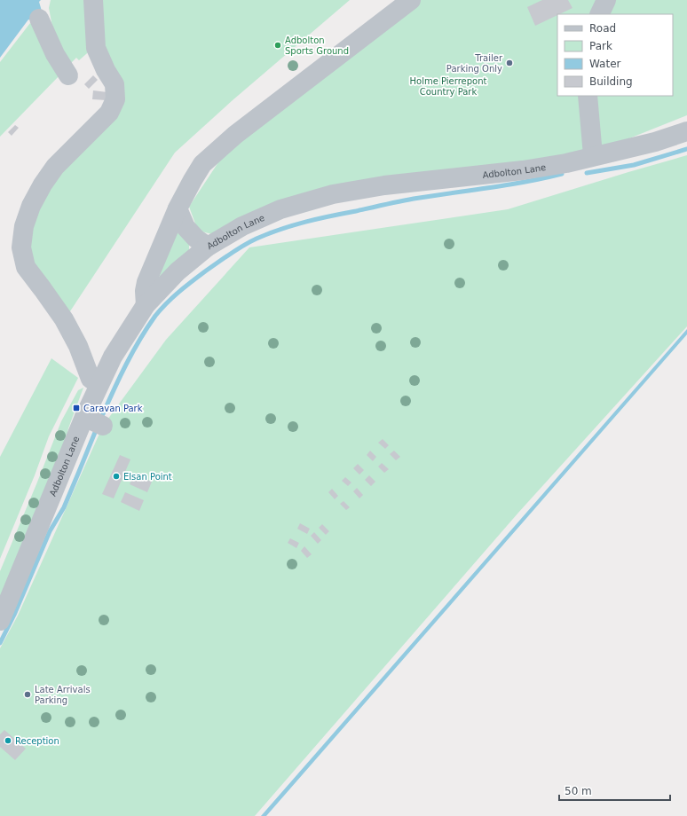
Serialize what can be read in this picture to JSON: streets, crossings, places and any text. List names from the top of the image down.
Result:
{
  "streets": {
    "street": ["Adbolton Lane"]
  },
  "parks": ["Holme Pierrepont Country Park"],
  "places": {
    "other": [
      "Adbolton Sports Ground",
      "Trailer Parking Only",
      "Elsan Point",
      "Late Arrivals Parking",
      "Reception"
    ],
    "transit": ["Caravan Park"]
  },
  "legend": [
    "Road",
    "Park",
    "Water",
    "Building"
  ],
  "scale_bar": "50 m"
}
